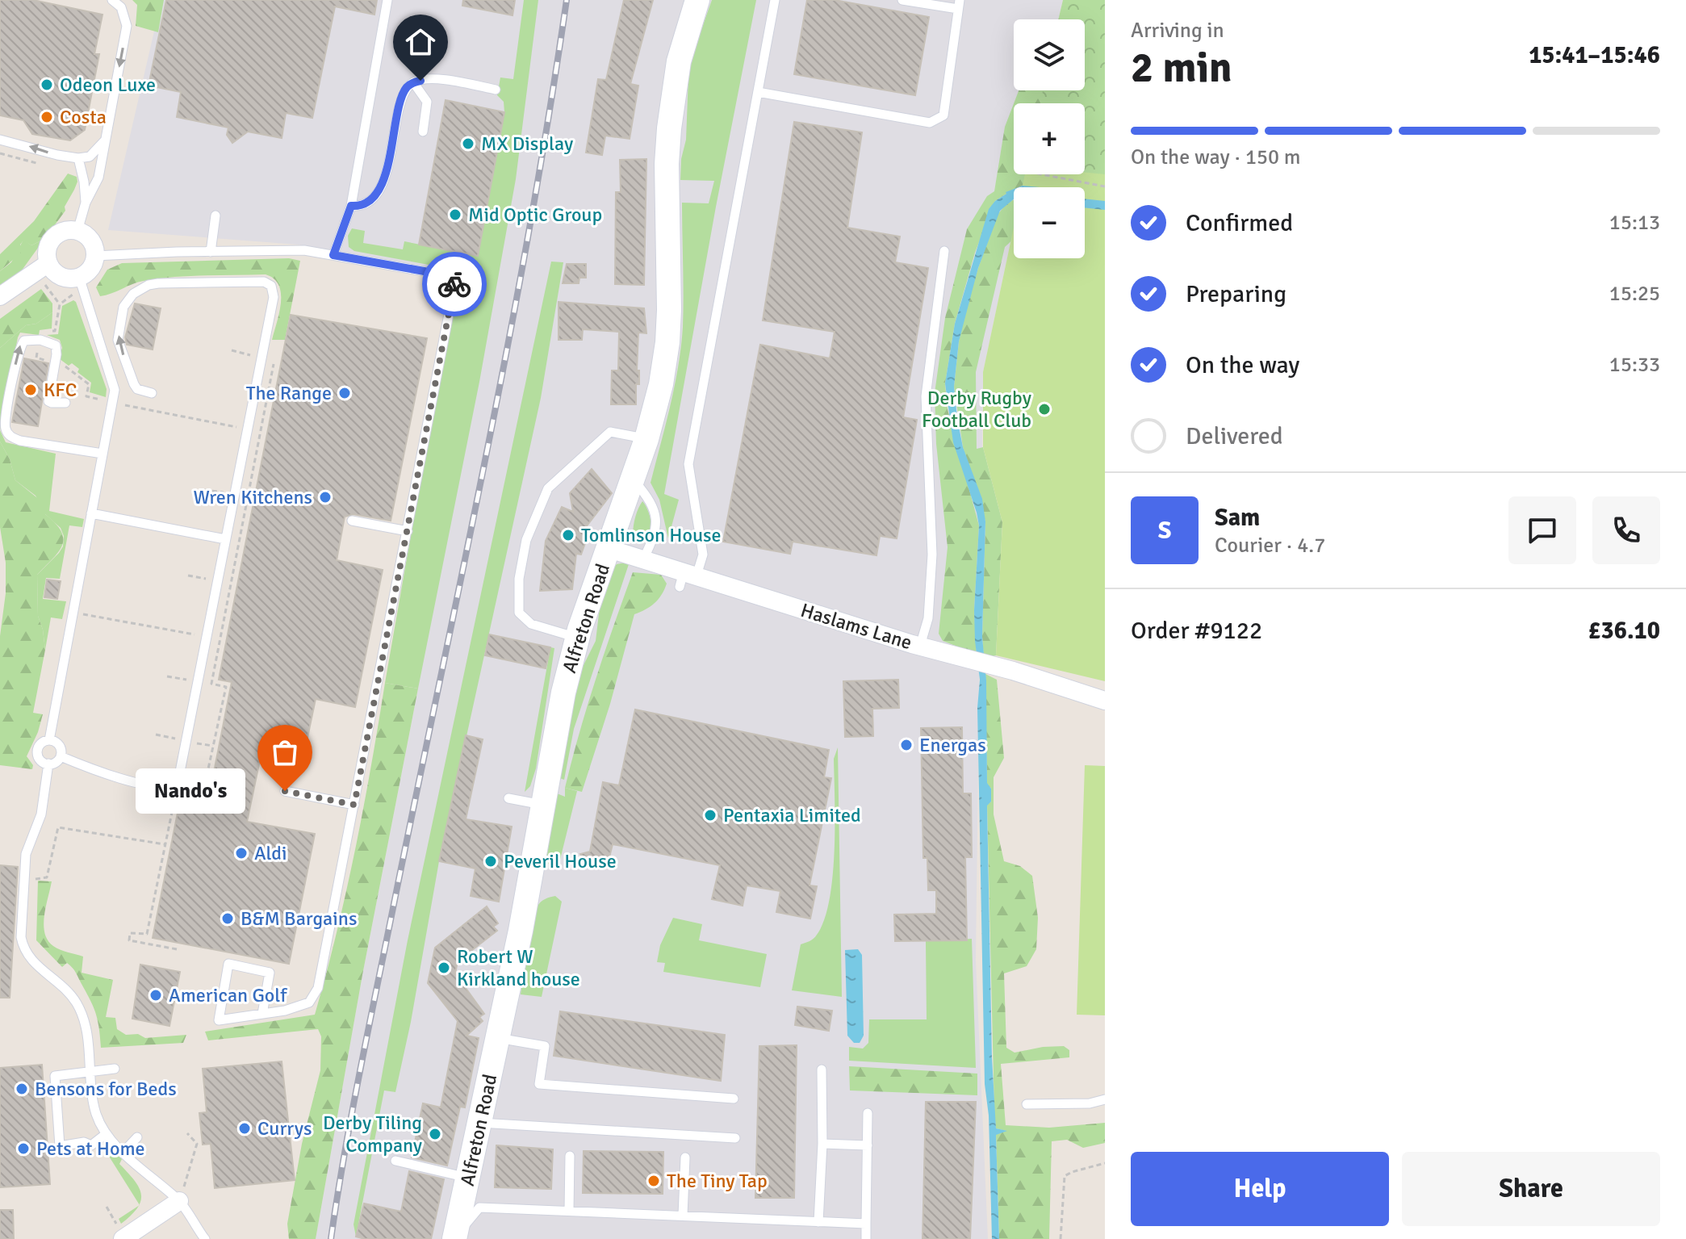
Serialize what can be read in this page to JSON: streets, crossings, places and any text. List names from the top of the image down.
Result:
{
  "streets": {
    "street": ["Alfreton Road", "Haslams Lane"]
  },
  "crossings": [
    ["Alfreton Road", "Haslams Lane"]
  ],
  "places": [
    "Odeon Luxe",
    "Costa",
    "MX Display",
    "Mid Optic Group",
    "KFC",
    "The Range",
    "Derby Rugby Football Club",
    "Wren Kitchens",
    "Tomlinson House",
    "Energas",
    "Nando's",
    "Pentaxia Limited",
    "Aldi",
    "Peveril House",
    "B&M Bargains",
    "Robert W Kirkland house",
    "American Golf",
    "Bensons for Beds",
    "Currys",
    "Derby Tiling Company",
    "Pets at Home",
    "The Tiny Tap"
  ],
  "page": {
    "heading": ["2 min", "Arriving in", "15:41–15:46"],
    "panel": [
      "Sam",
      "Courier · 4.7",
      "Order #9122",
      "£36.10"
    ],
    "map_buttons": ["+", "−"],
    "bar": "On the way · 150 m",
    "list": [
      ["Confirmed", "15:13"],
      ["Preparing", "15:25"],
      ["On the way", "15:33"],
      "Delivered"
    ],
    "round": "S",
    "bubble": "Nando's",
    "buttons": ["Help", "Share"]
  }
}
